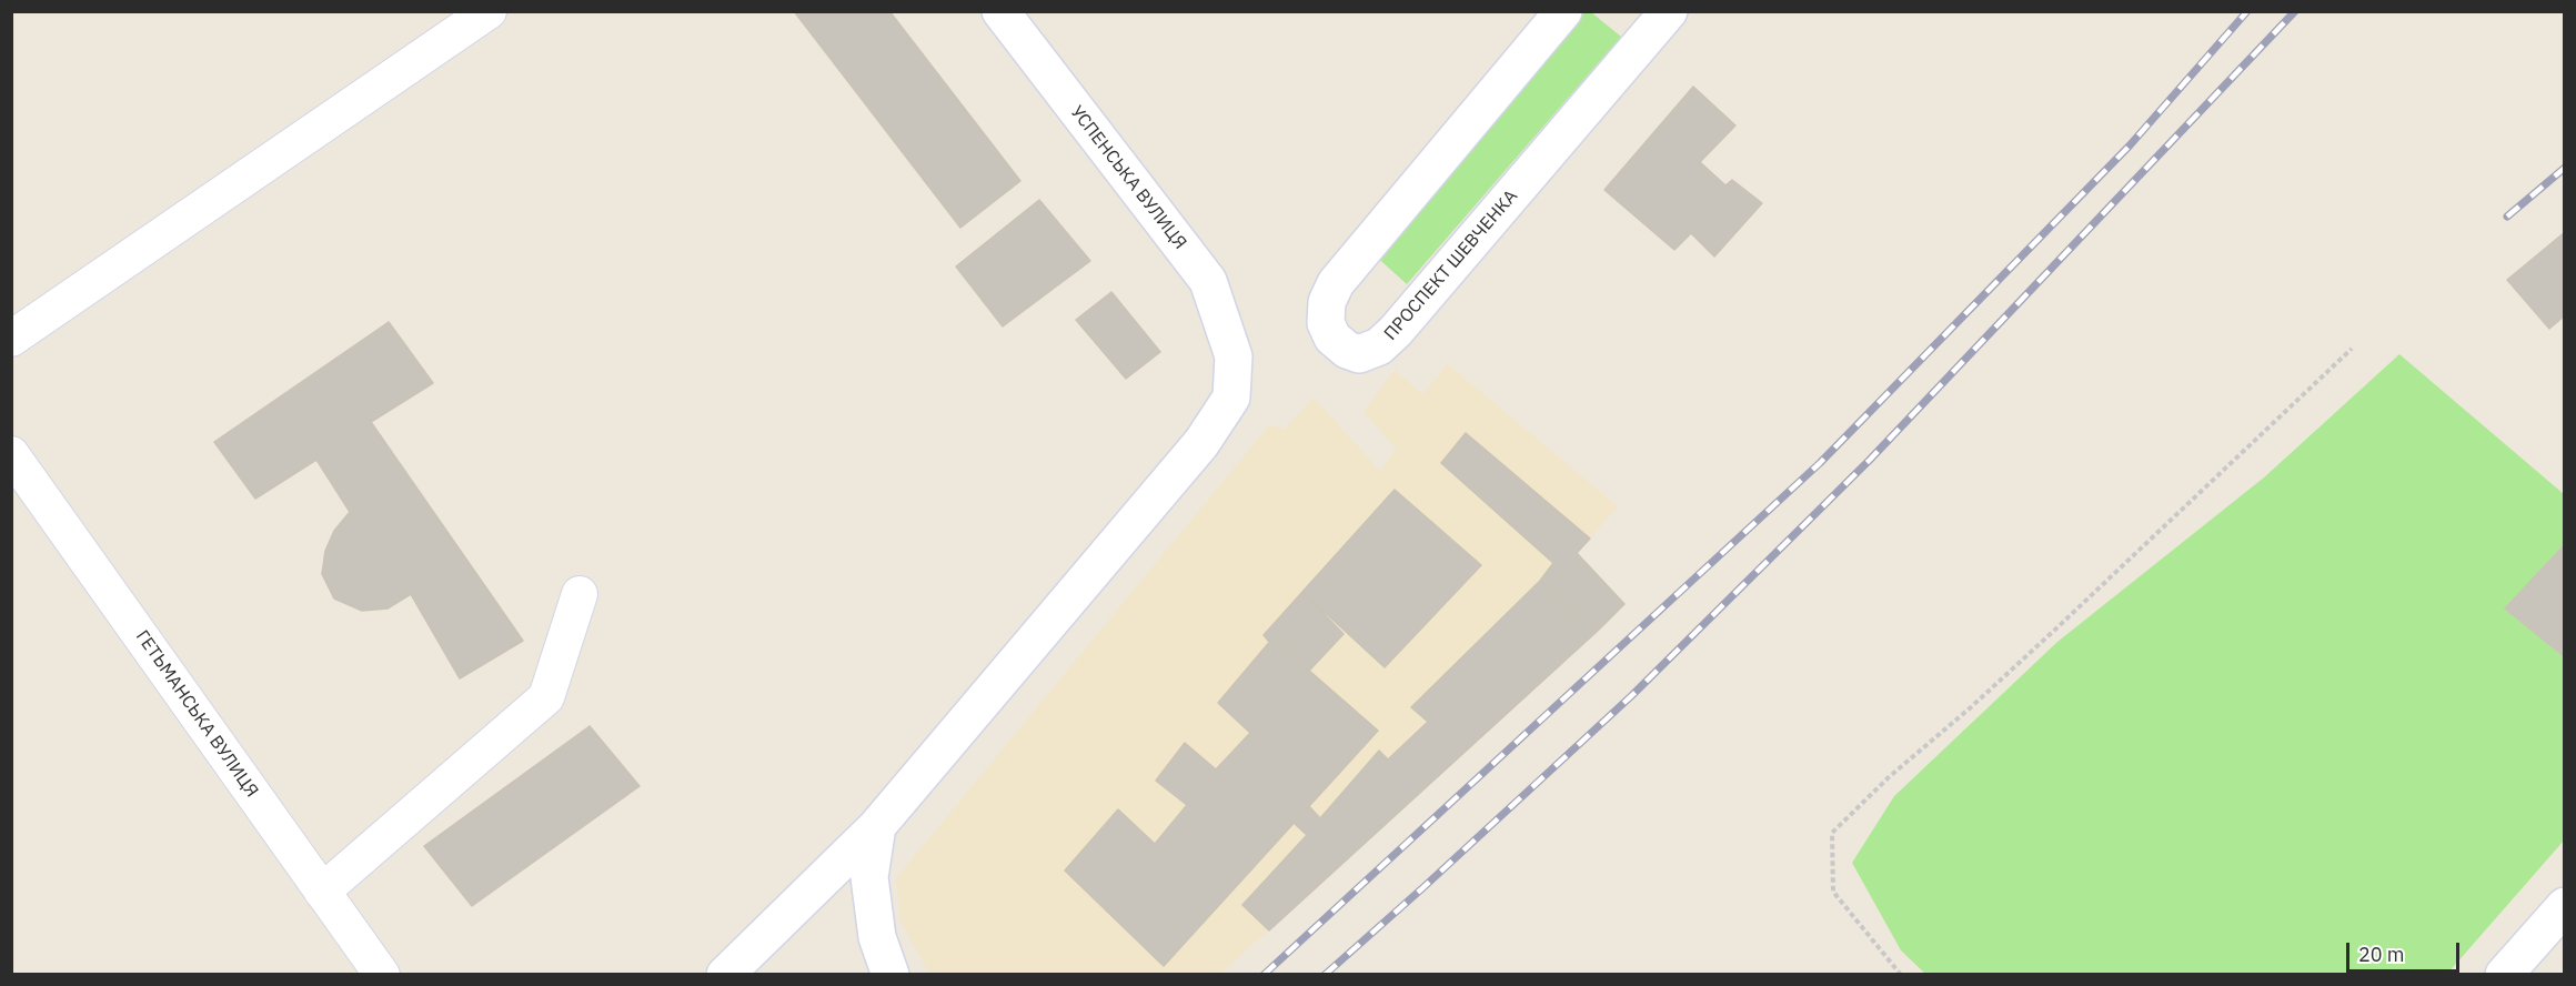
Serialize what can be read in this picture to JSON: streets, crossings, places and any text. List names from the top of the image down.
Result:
{
  "streets": {
    "main road": ["УСПЕНСЬКА ВУЛИЦЯ", "ПРОСПЕКТ ШЕВЧЕНКА"],
    "street": ["ГЕТЬМАНСЬКА ВУЛИЦЯ"]
  },
  "scale_bar": "20 m"
}
